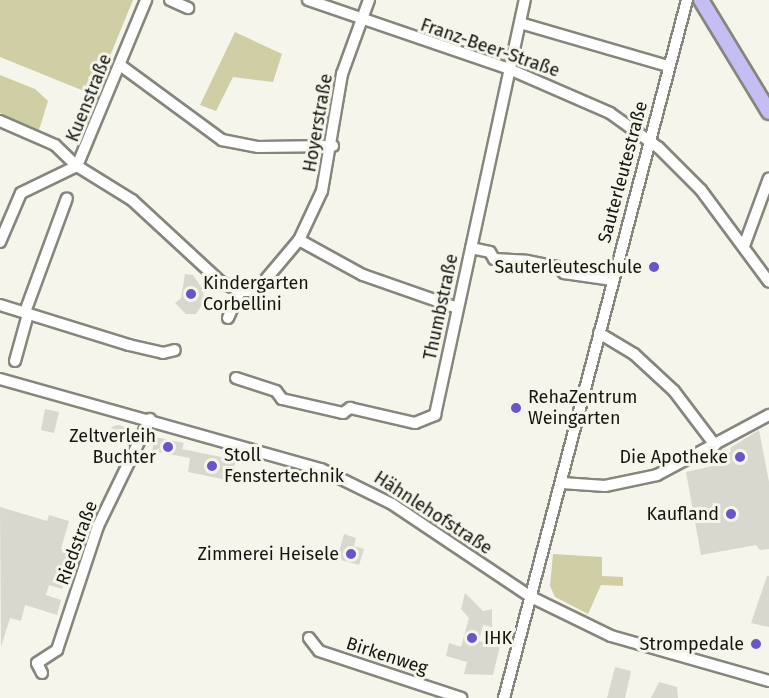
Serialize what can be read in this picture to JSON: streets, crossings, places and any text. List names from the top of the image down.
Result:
{
  "streets": {
    "street": [
      "Franz-Beer-Straße",
      "Kuenstraße",
      "Hoyerstraße",
      "Sauterleutestraße",
      "Thumbstraße",
      "Hähnlehofstraße",
      "Riedstraße",
      "Birkenweg"
    ]
  },
  "crossings": [
    ["Franz-Beer-Straße", "Hoyerstraße"],
    ["Franz-Beer-Straße", "Sauterleutestraße"],
    ["Franz-Beer-Straße", "Thumbstraße"],
    ["Sauterleutestraße", "Hähnlehofstraße"],
    ["Hähnlehofstraße", "Riedstraße"]
  ],
  "places": [
    "Sauterleuteschule",
    "Kindergarten Corbellini",
    "RehaZentrum Weingarten",
    "Zeltverleih Buchter",
    "Die Apotheke",
    "Stoll Fenstertechnik",
    "Kaufland",
    "Zimmerei Heisele",
    "IHK",
    "Strompedale"
  ]
}
